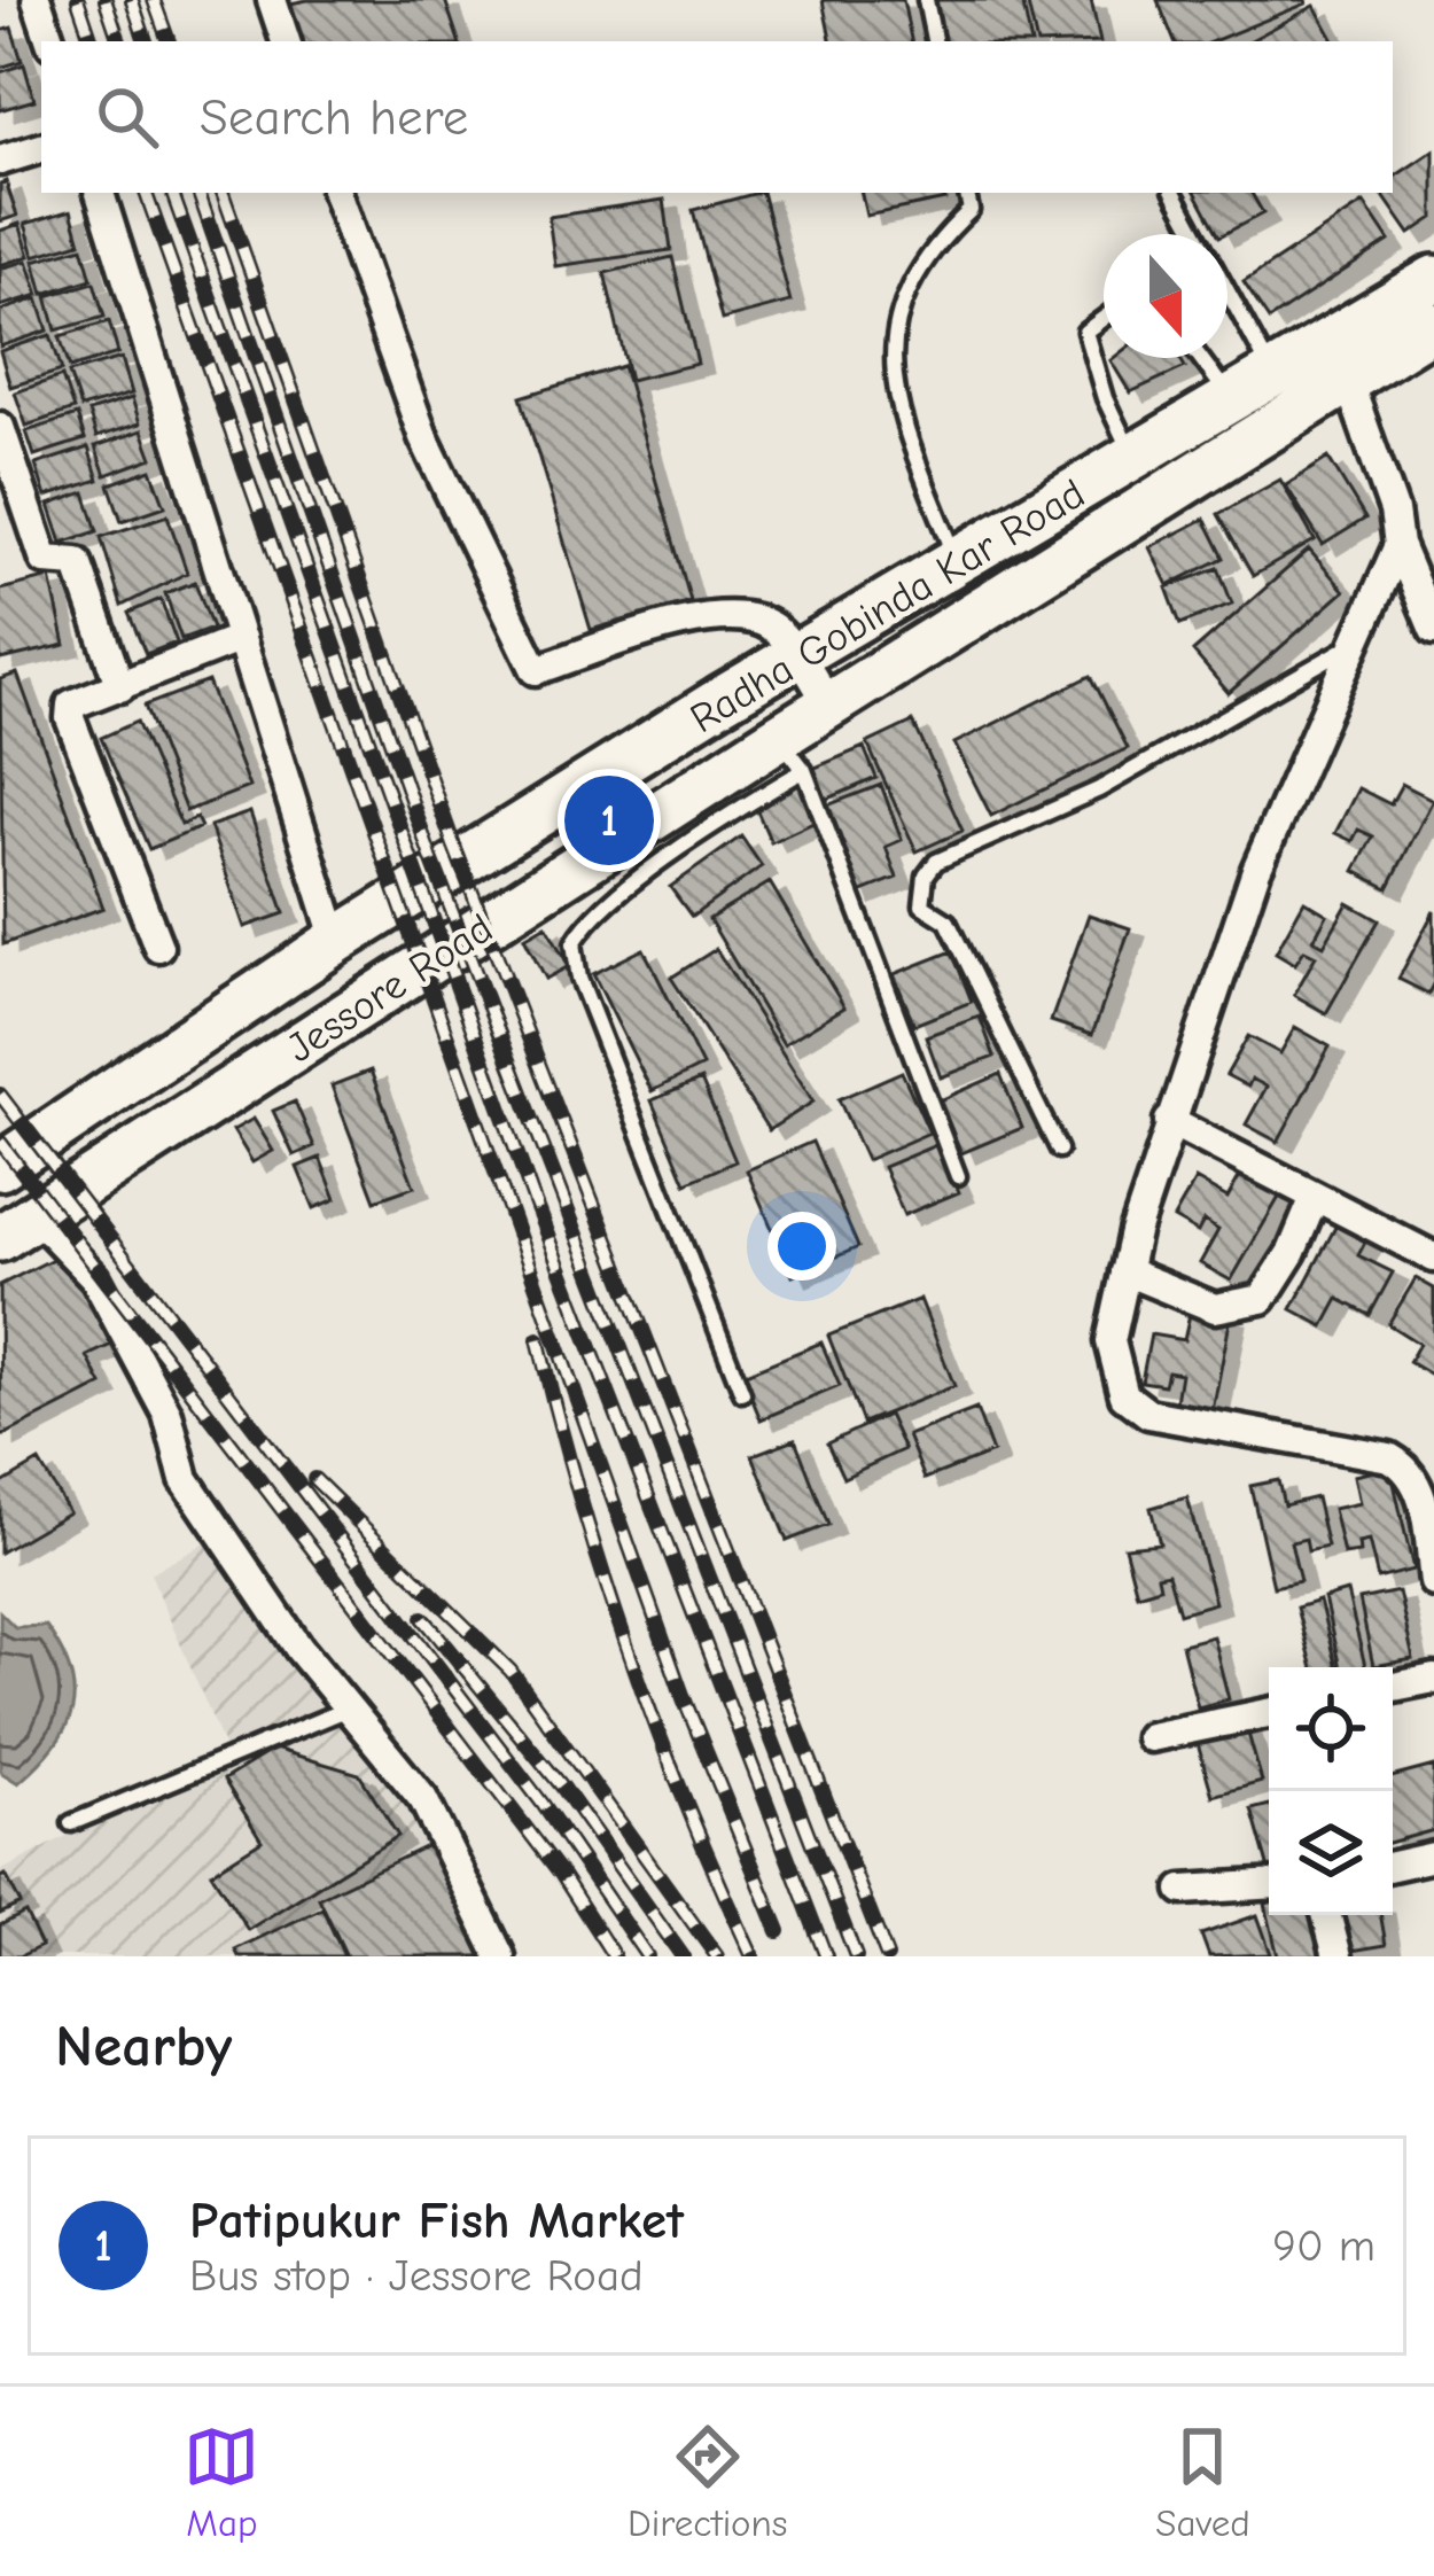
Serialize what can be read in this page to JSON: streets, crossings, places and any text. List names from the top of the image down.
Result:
{
  "streets": {
    "main road": ["Radha Gobinda Kar Road", "Jessore Road"]
  },
  "north": "bottom",
  "page": {
    "search": "Search here",
    "pins": "1",
    "heading": "Nearby",
    "list": [
      {
        "mark": "1",
        "name": "Patipukur Fish Market",
        "note": "Bus stop · Jessore Road",
        "value": "90 m"
      }
    ],
    "nav": ["Map", "Directions", "Saved"]
  }
}
